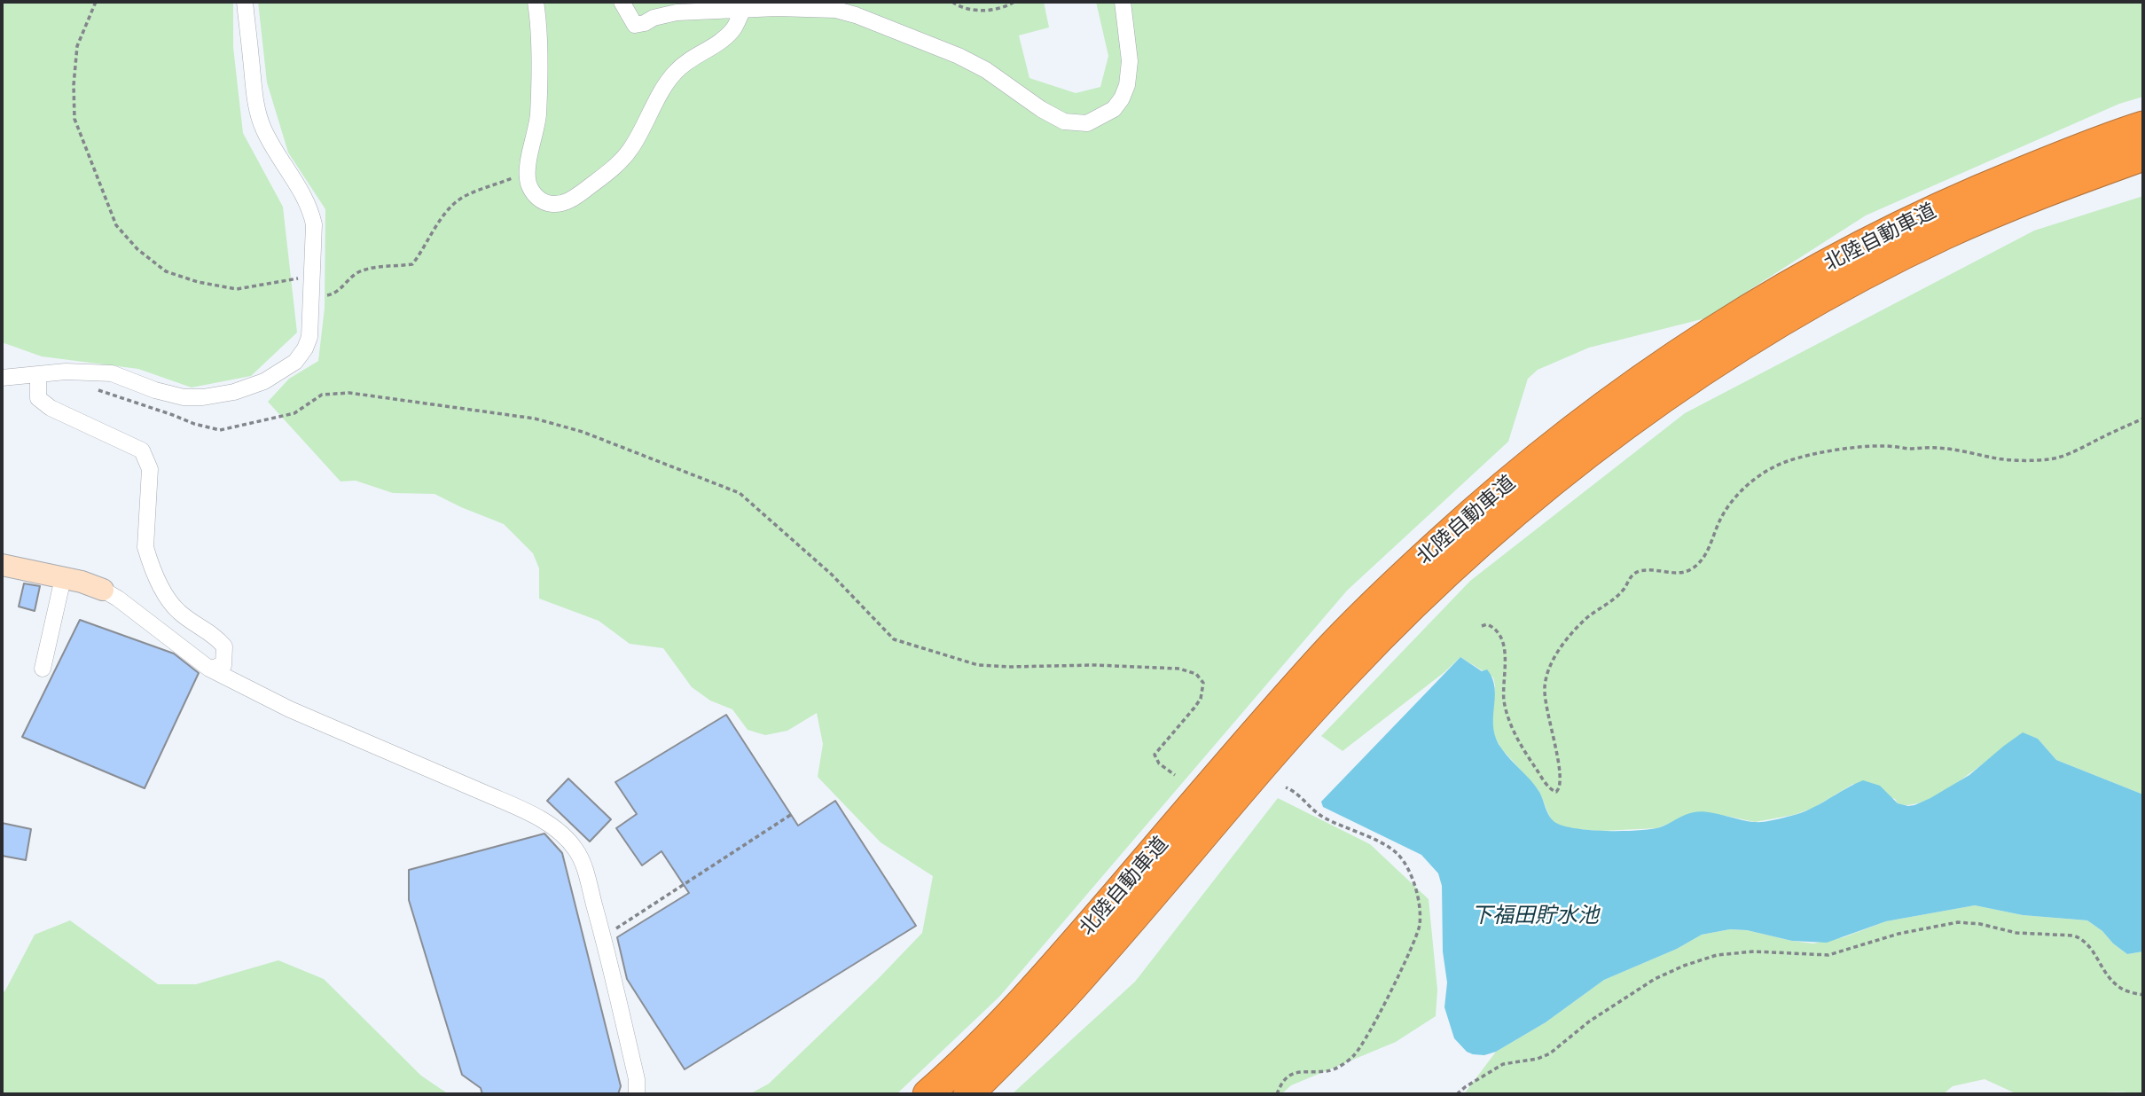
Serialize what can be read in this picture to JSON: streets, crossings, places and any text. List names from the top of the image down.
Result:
{
  "streets": {
    "highway": ["北陸自動車道"]
  },
  "water": ["下福田貯水池"]
}
